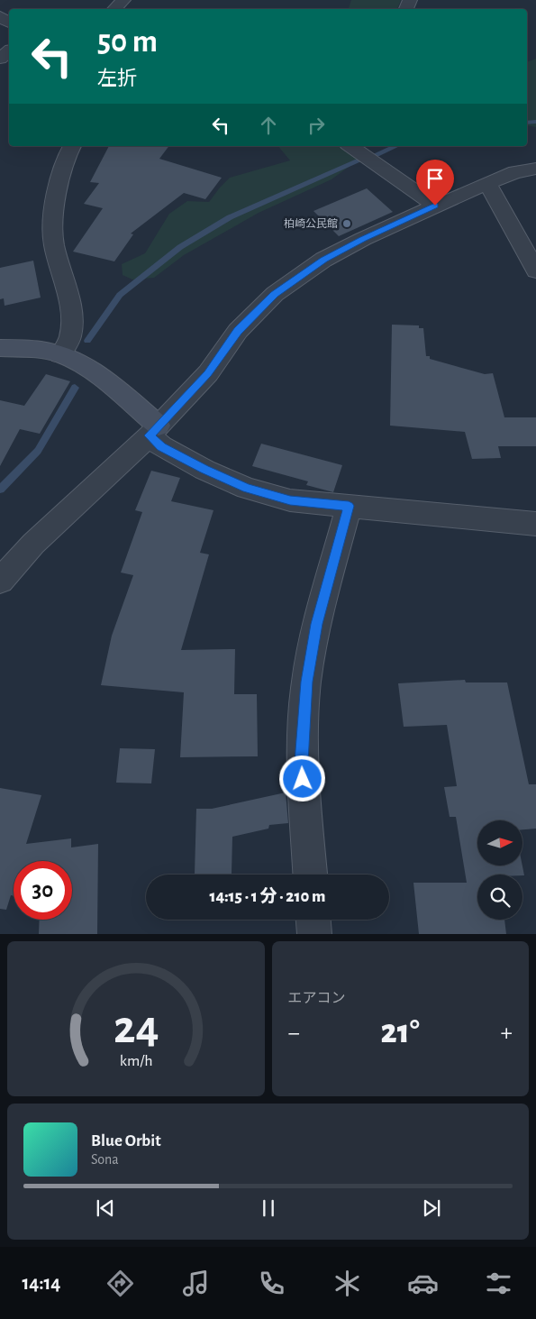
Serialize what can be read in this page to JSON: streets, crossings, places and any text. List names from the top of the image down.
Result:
{
  "places": ["柏崎公民館"],
  "north": "right",
  "page": {
    "turn": ["50 m", "左折"],
    "limit": "30",
    "trip": "14:15 · 1 分 · 210 m",
    "tile": "エアコン",
    "heat": ["−", "21°", "+"],
    "song": ["Blue Orbit", "Sona"],
    "tabs": "14:14",
    "gauge": ["24", "km/h"]
  }
}
